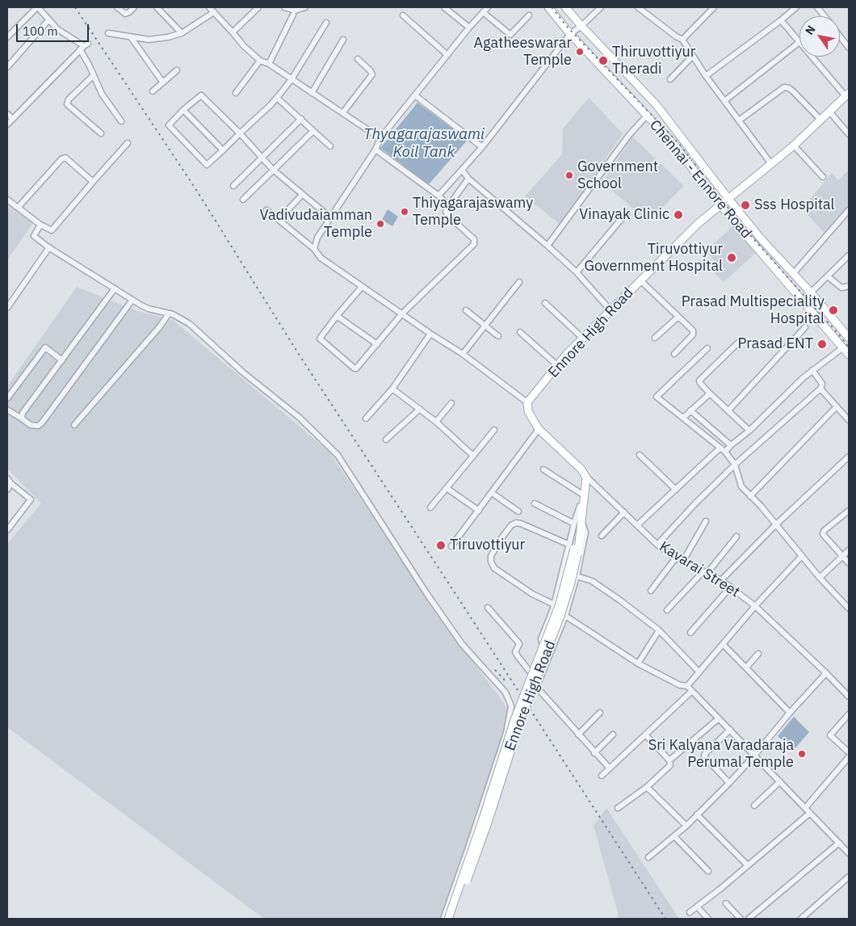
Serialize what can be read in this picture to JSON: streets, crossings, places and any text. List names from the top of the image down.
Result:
{
  "streets": {
    "main road": ["Chennai - Ennore Road", "Ennore High Road"],
    "street": ["Kavarai Street"]
  },
  "crossings": [
    ["Chennai - Ennore Road", "Ennore High Road"],
    ["Ennore High Road", "Kavarai Street"]
  ],
  "water": ["Thyagarajaswami Koil Tank"],
  "places": [
    "Agatheeswarar Temple",
    "Thiruvottiyur Theradi",
    "Government School",
    "Sss Hospital",
    "Thiyagarajaswamy Temple",
    "Vinayak Clinic",
    "Vadivudaiamman Temple",
    "Tiruvottiyur Government Hospital",
    "Prasad Multispeciality Hospital",
    "Prasad ENT",
    "Tiruvottiyur",
    "Sri Kalyana Varadaraja Perumal Temple"
  ],
  "scale_bar": "100 m",
  "north": "top left"
}
